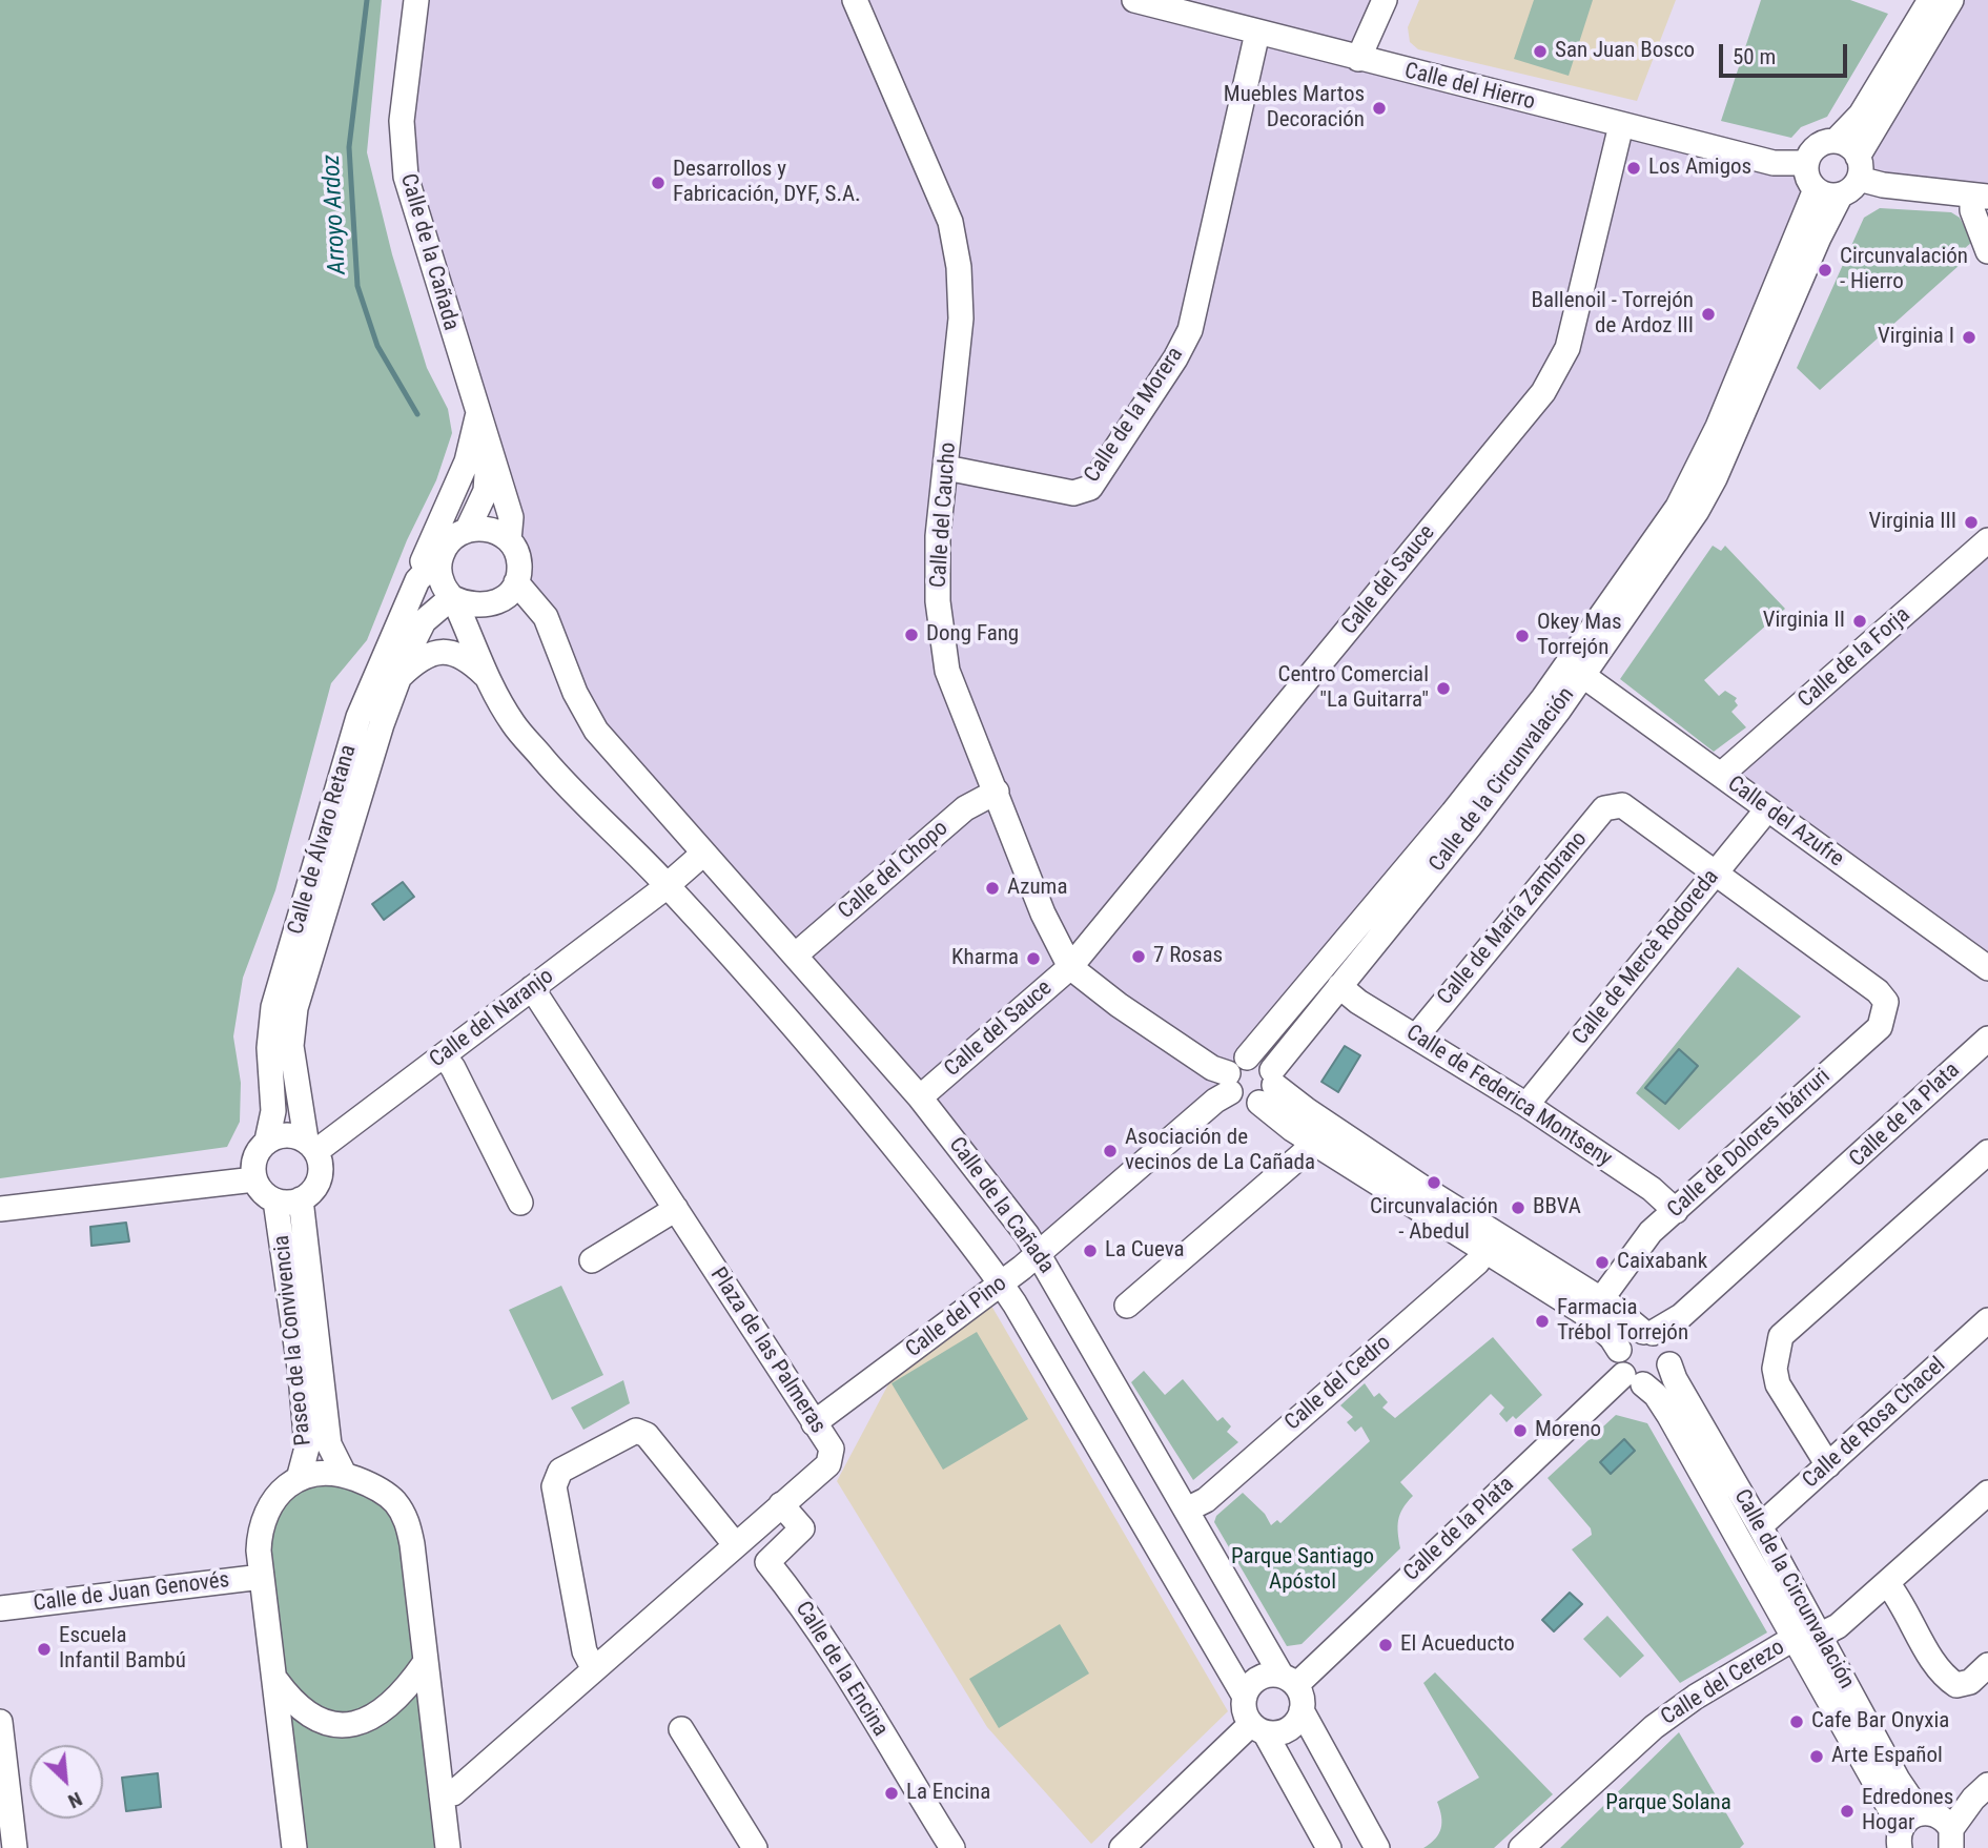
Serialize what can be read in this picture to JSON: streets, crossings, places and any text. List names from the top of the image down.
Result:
{
  "streets": {
    "street": [
      "Calle del Hierro",
      "Calle de la Cañada",
      "Calle de la Morera",
      "Calle del Caucho",
      "Calle del Sauce",
      "Calle de la Forja",
      "Calle de la Circunvalación",
      "Calle del Azufre",
      "Calle de Álvaro Retana",
      "Calle del Chopo",
      "Calle de María Zambrano",
      "Calle de Mercè Rodoreda",
      "Calle del Naranjo",
      "Calle de Federica Montseny",
      "Calle de la Plata",
      "Calle de Dolores Ibárruri",
      "Calle del Pino",
      "Paseo de la Convivencia",
      "Plaza de las Palmeras",
      "Calle del Cedro",
      "Calle de Rosa Chacel",
      "Calle de Juan Genovés",
      "Calle de la Encina",
      "Calle del Cerezo"
    ]
  },
  "crossings": [
    ["Calle del Hierro", "Calle de la Morera"],
    ["Calle del Hierro", "Calle del Sauce"],
    ["Calle del Hierro", "Calle de la Circunvalación"],
    ["Calle de la Cañada", "Calle del Sauce"],
    ["Calle de la Cañada", "Calle de Álvaro Retana"],
    ["Calle de la Cañada", "Calle del Chopo"],
    ["Calle de la Cañada", "Calle del Naranjo"],
    ["Calle de la Cañada", "Calle de la Plata"],
    ["Calle de la Cañada", "Calle del Pino"],
    ["Calle de la Cañada", "Calle del Cedro"],
    ["Calle de la Morera", "Calle del Caucho"],
    ["Calle del Caucho", "Calle del Sauce"],
    ["Calle del Caucho", "Calle de la Circunvalación"],
    ["Calle del Caucho", "Calle del Chopo"],
    ["Calle del Caucho", "Calle del Pino"],
    ["Calle de la Forja", "Calle del Azufre"],
    ["Calle de la Circunvalación", "Calle del Azufre"],
    ["Calle de la Circunvalación", "Calle de Federica Montseny"],
    ["Calle de la Circunvalación", "Calle de la Plata"],
    ["Calle de la Circunvalación", "Calle del Pino"],
    ["Calle de la Circunvalación", "Calle de Rosa Chacel"],
    ["Calle de la Circunvalación", "Calle del Cerezo"],
    ["Calle del Azufre", "Calle de Mercè Rodoreda"],
    ["Calle de Álvaro Retana", "Calle del Naranjo"],
    ["Calle de Álvaro Retana", "Paseo de la Convivencia"],
    ["Calle de María Zambrano", "Calle de Mercè Rodoreda"],
    ["Calle de María Zambrano", "Calle de Federica Montseny"],
    ["Calle de María Zambrano", "Calle de Dolores Ibárruri"],
    ["Calle de Mercè Rodoreda", "Calle de Federica Montseny"],
    ["Calle de Mercè Rodoreda", "Calle de Dolores Ibárruri"],
    ["Calle del Naranjo", "Paseo de la Convivencia"],
    ["Calle del Naranjo", "Plaza de las Palmeras"],
    ["Calle de Federica Montseny", "Calle de Dolores Ibárruri"],
    ["Calle del Pino", "Plaza de las Palmeras"],
    ["Paseo de la Convivencia", "Plaza de las Palmeras"],
    ["Paseo de la Convivencia", "Calle de Juan Genovés"],
    ["Plaza de las Palmeras", "Calle de la Encina"]
  ],
  "water": ["Arroyo Ardoz"],
  "parks": ["Parque Santiago Apóstol", "Parque Solana"],
  "places": [
    "San Juan Bosco",
    "Muebles Martos Decoración",
    "Los Amigos",
    "Desarrollos y Fabricación, DYF, S.A.",
    "Circunvalación - Hierro",
    "Ballenoil - Torrejón de Ardoz III",
    "Virginia I",
    "Virginia III",
    "Virginia II",
    "Dong Fang",
    "Okey Mas Torrejón",
    "Centro Comercial \"La Guitarra\"",
    "Azuma",
    "7 Rosas",
    "Kharma",
    "Asociación de vecinos de La Cañada",
    "Circunvalación - Abedul",
    "BBVA",
    "La Cueva",
    "Caixabank",
    "Farmacia Trébol Torrejón",
    "Moreno",
    "El Acueducto",
    "Escuela Infantil Bambú",
    "Cafe Bar Onyxia",
    "Arte Español",
    "La Encina",
    "Edredones Hogar"
  ],
  "scale_bar": "50 m",
  "north": "bottom right"
}
